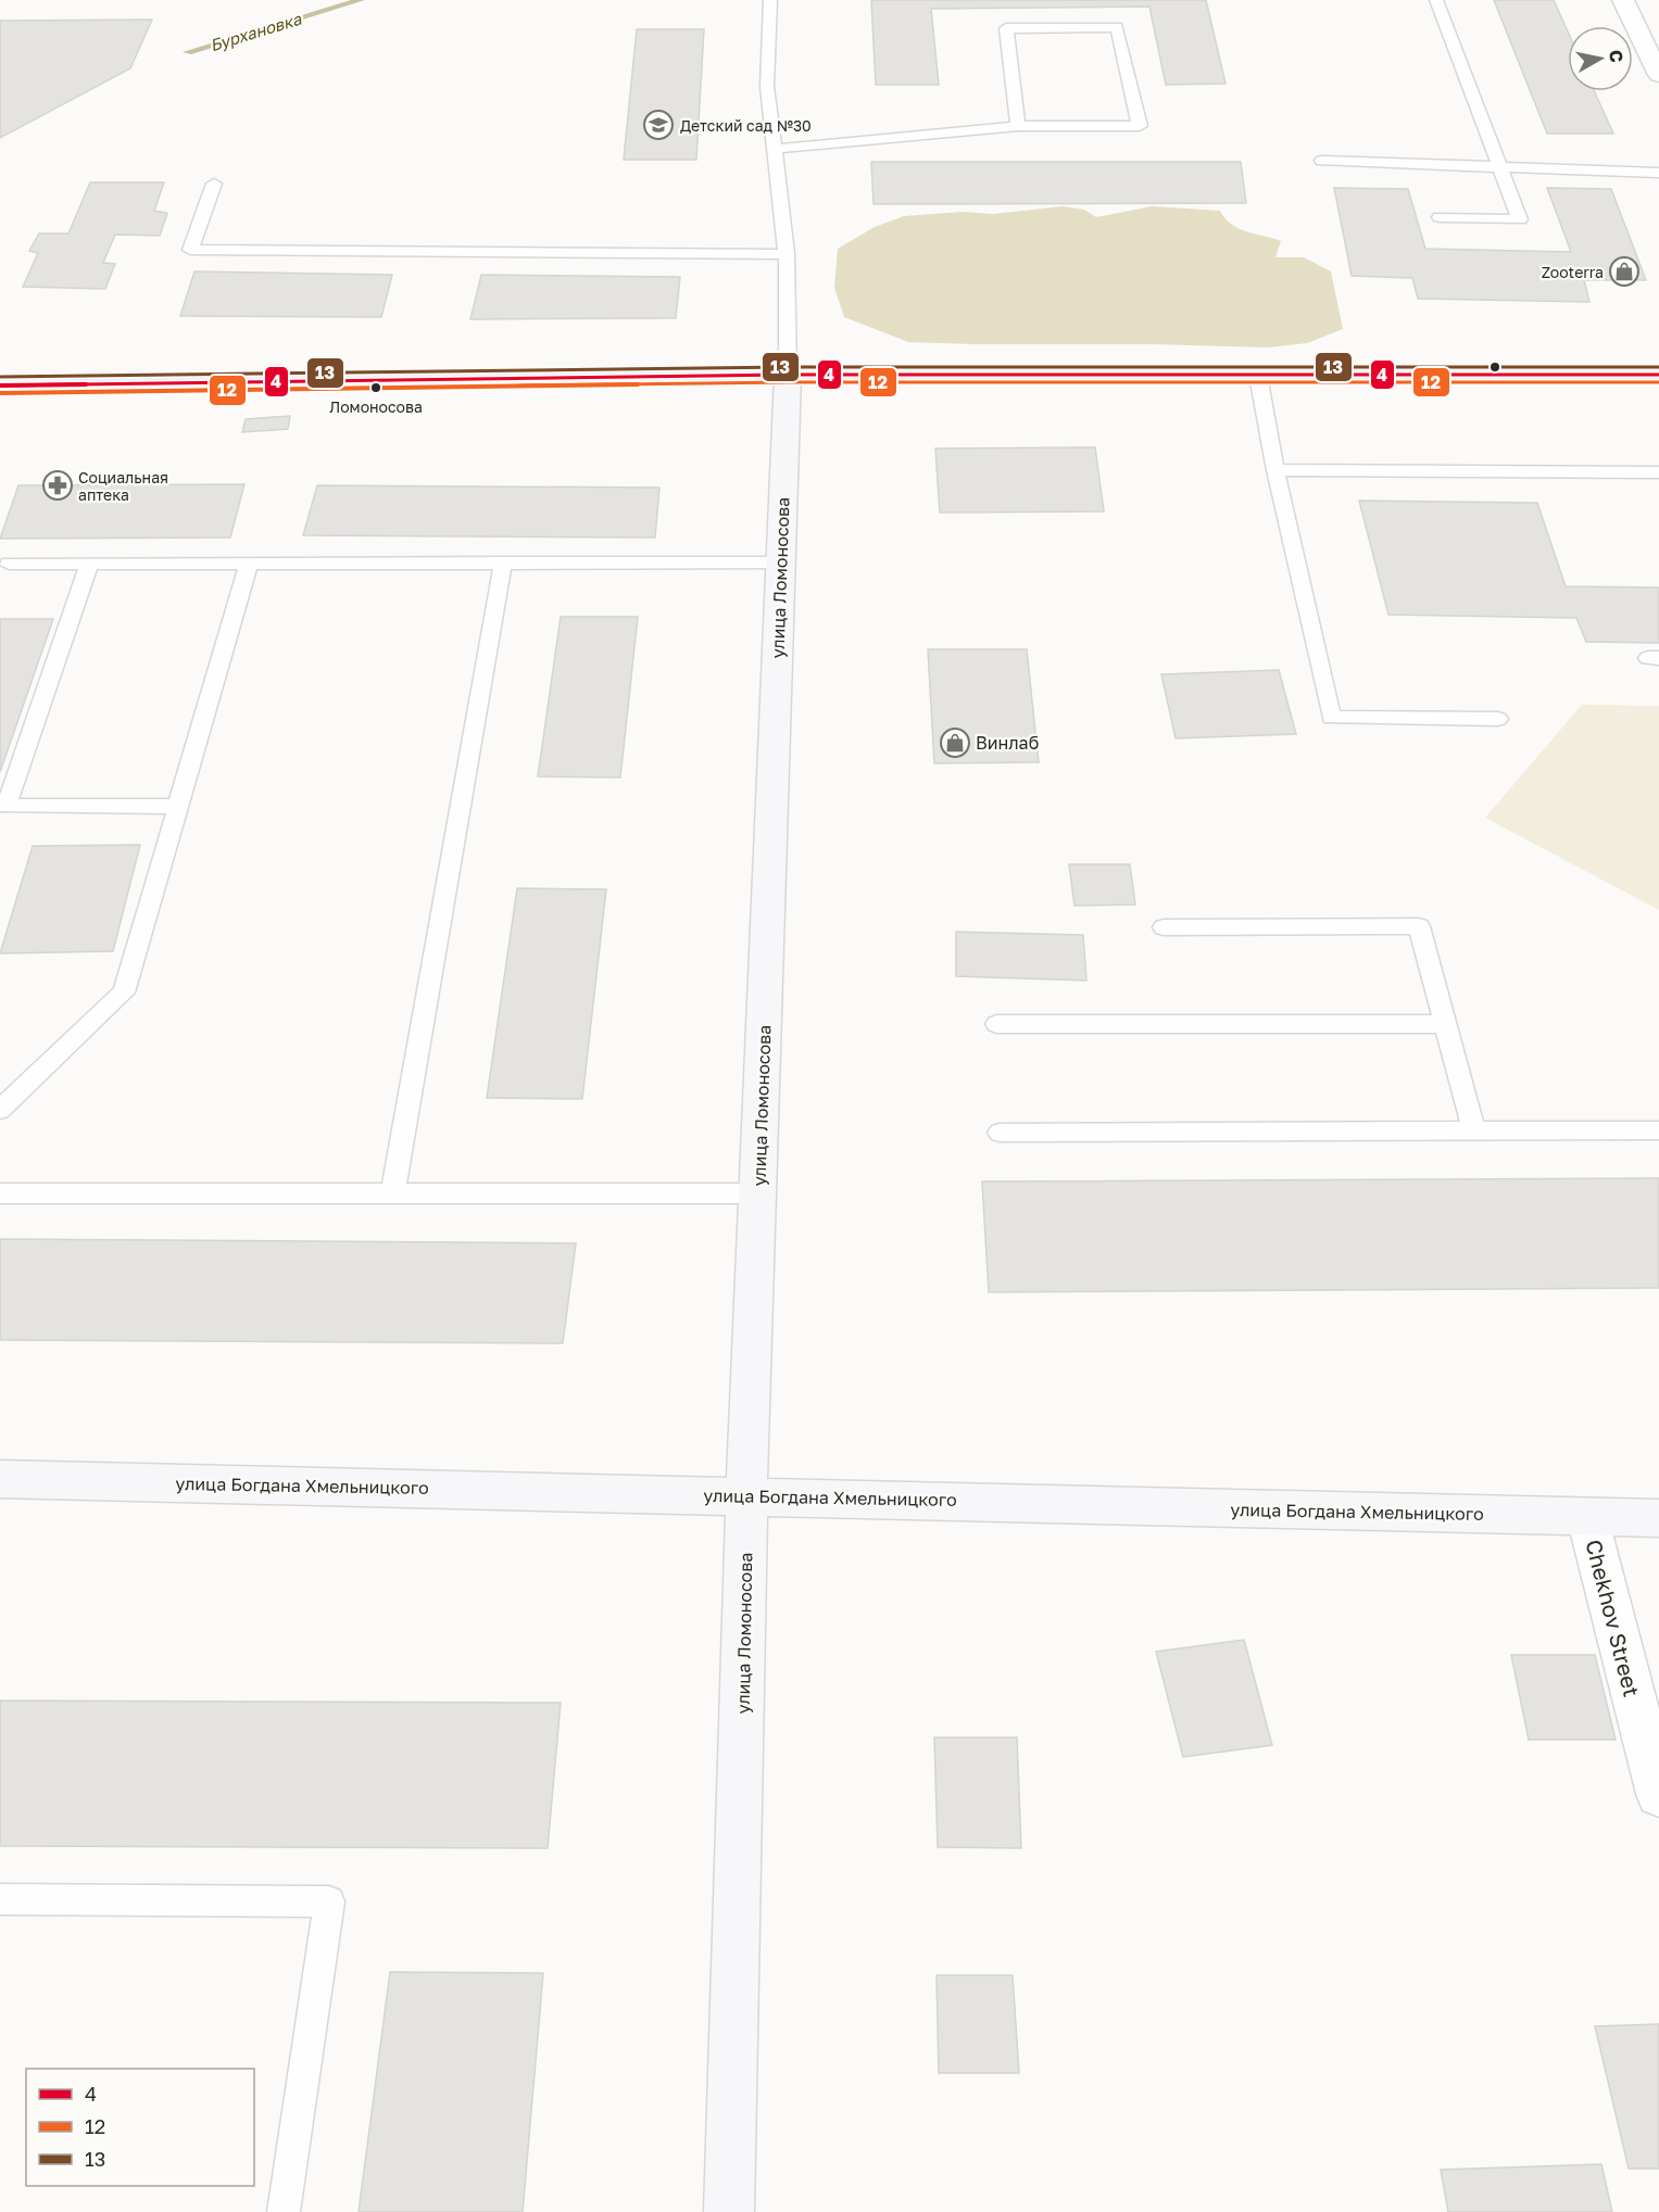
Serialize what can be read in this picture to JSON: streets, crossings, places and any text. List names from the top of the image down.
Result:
{
  "streets": {
    "street": ["улица Ломоносова", "улица Богдана Хмельницкого", "Chekhov Street"]
  },
  "crossings": [
    ["улица Ломоносова", "улица Богдана Хмельницкого"],
    ["улица Богдана Хмельницкого", "Chekhov Street"]
  ],
  "water": ["Бурхановка"],
  "places": {
    "school or university": ["Детский сад №30"],
    "shop": ["Zooterra", "Винлаб"],
    "other": ["Ломоносова"],
    "pharmacy": ["Социальная аптека"]
  },
  "lines": ["transit line 13", "transit line 4", "transit line 12"],
  "legend": ["4", "12", "13"],
  "north": "right"
}
